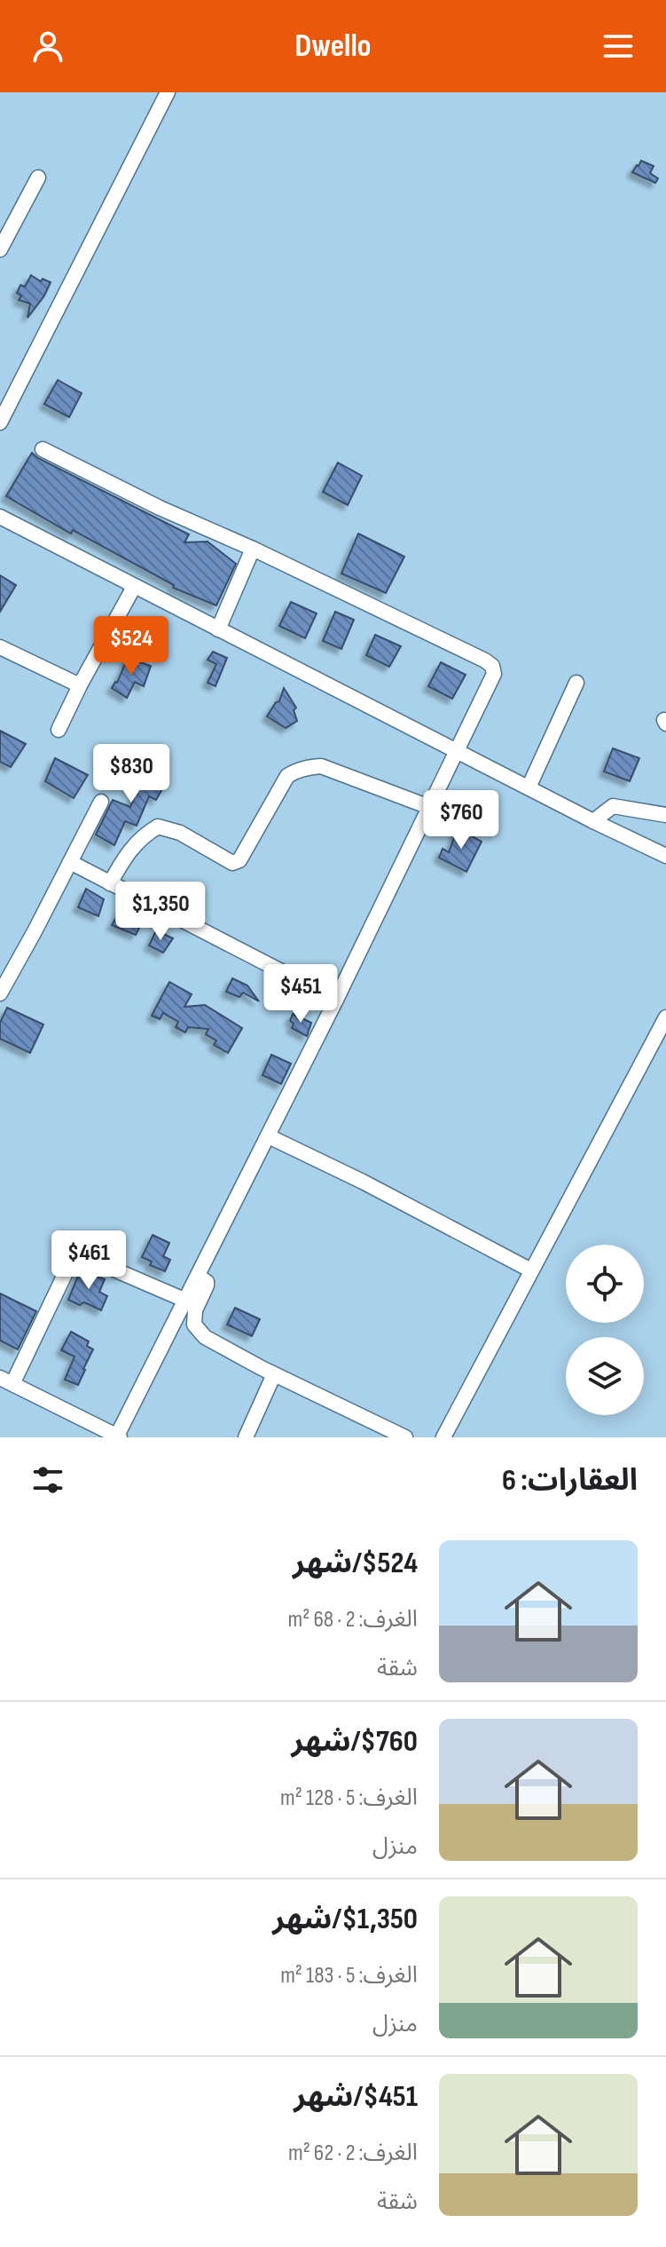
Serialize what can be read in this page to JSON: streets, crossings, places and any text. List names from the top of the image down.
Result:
{
  "page": {
    "header": "Dwello",
    "price": [
      "$524",
      "$830",
      "$760",
      "$1,350",
      "$451",
      "$461"
    ],
    "heading": "العقارات: 6",
    "list": [
      {
        "name": "$524/شهر",
        "note": "الغرف: 2 · 68 m² · شقة"
      },
      {
        "name": "$760/شهر",
        "note": "الغرف: 5 · 128 m² · منزل"
      },
      {
        "name": "$1,350/شهر",
        "note": "الغرف: 5 · 183 m² · منزل"
      },
      {
        "name": "$451/شهر",
        "note": "الغرف: 2 · 62 m² · شقة"
      }
    ]
  }
}
